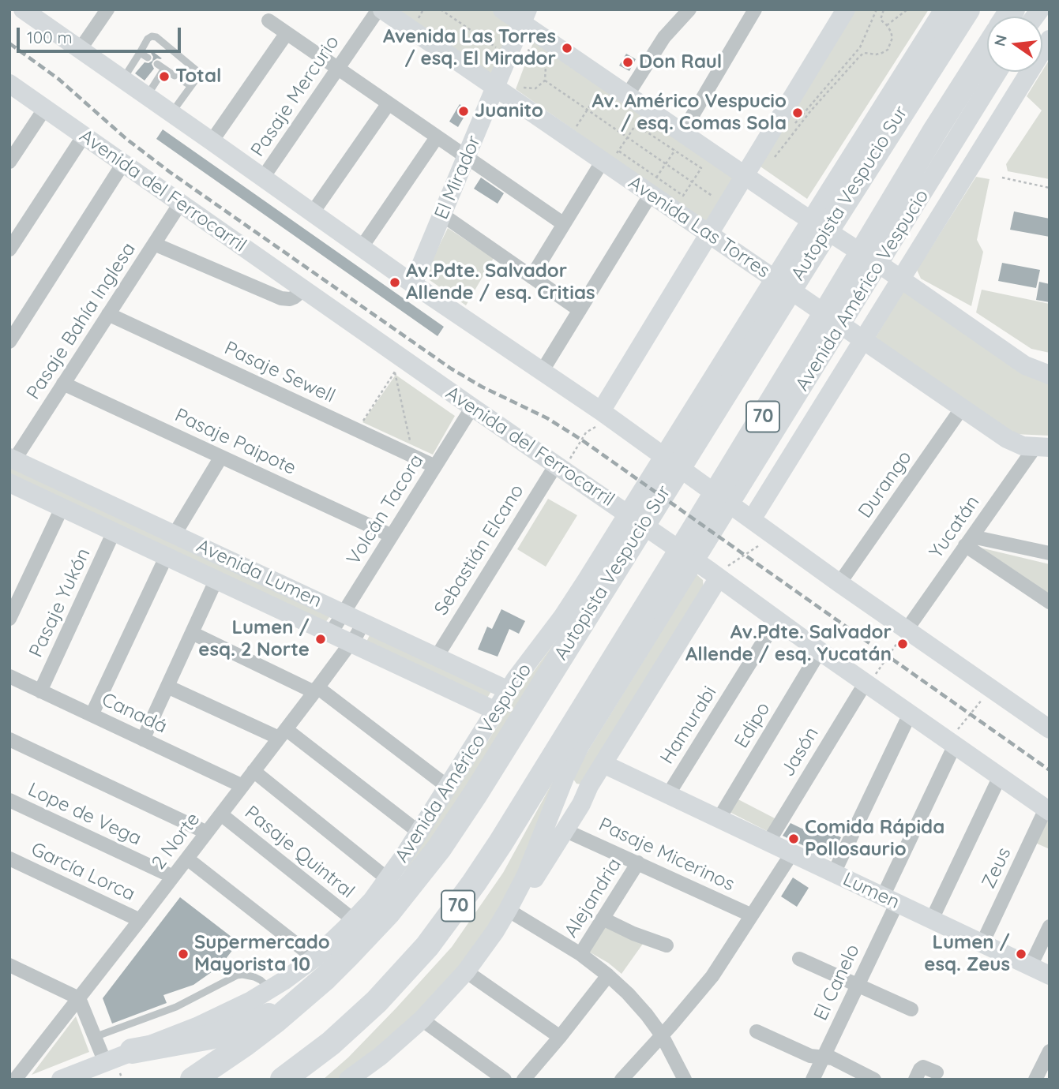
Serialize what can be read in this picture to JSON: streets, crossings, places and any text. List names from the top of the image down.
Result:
{
  "streets": {
    "highway": ["Autopista Vespucio Sur", "70"],
    "street": [
      "Pasaje Mercurio",
      "El Mirador",
      "Avenida del Ferrocarril",
      "Avenida Las Torres",
      "Avenida Américo Vespucio",
      "Pasaje Bahía Inglesa",
      "Pasaje Sewell",
      "Pasaje Paipote",
      "Durango",
      "Volcán Tacora",
      "Yucatán",
      "Sebastián Elcano",
      "Avenida Lumen",
      "Pasaje Yukón",
      "Canadá",
      "Hamurabi",
      "Edipo",
      "Jasón",
      "Lope de Vega",
      "2 Norte",
      "Pasaje Quintral",
      "Pasaje Micerinos",
      "Zeus",
      "García Lorca",
      "Lumen",
      "Alejandria",
      "El Canelo"
    ]
  },
  "crossings": [
    ["Pasaje Mercurio", "Avenida Las Torres"],
    ["El Mirador", "Avenida Las Torres"],
    ["Avenida del Ferrocarril", "Avenida Américo Vespucio"],
    ["Avenida del Ferrocarril", "Pasaje Bahía Inglesa"],
    ["Avenida del Ferrocarril", "Volcán Tacora"],
    ["Avenida del Ferrocarril", "Sebastián Elcano"],
    ["Avenida del Ferrocarril", "Hamurabi"],
    ["Avenida del Ferrocarril", "Edipo"],
    ["Avenida del Ferrocarril", "Jasón"],
    ["Avenida del Ferrocarril", "Zeus"],
    ["Avenida del Ferrocarril", "El Canelo"],
    ["Avenida Las Torres", "Avenida Américo Vespucio"],
    ["Avenida Las Torres", "Durango"],
    ["Avenida Las Torres", "Yucatán"],
    ["Avenida Américo Vespucio", "Avenida Lumen"],
    ["Avenida Américo Vespucio", "Pasaje Quintral"],
    ["Avenida Américo Vespucio", "Pasaje Micerinos"],
    ["Avenida Américo Vespucio", "Lumen"],
    ["Pasaje Bahía Inglesa", "Pasaje Sewell"],
    ["Pasaje Bahía Inglesa", "Pasaje Paipote"],
    ["Pasaje Bahía Inglesa", "Avenida Lumen"],
    ["Pasaje Sewell", "Volcán Tacora"],
    ["Pasaje Paipote", "Volcán Tacora"],
    ["Volcán Tacora", "Avenida Lumen"],
    ["Sebastián Elcano", "Avenida Lumen"],
    ["Avenida Lumen", "Pasaje Yukón"],
    ["Avenida Lumen", "2 Norte"],
    ["Pasaje Yukón", "Canadá"],
    ["Canadá", "2 Norte"],
    ["Hamurabi", "Lumen"],
    ["Edipo", "Lumen"],
    ["Jasón", "Lumen"],
    ["Lope de Vega", "2 Norte"],
    ["2 Norte", "Pasaje Quintral"],
    ["2 Norte", "García Lorca"],
    ["Pasaje Micerinos", "Alejandria"],
    ["Zeus", "Lumen"],
    ["Lumen", "El Canelo"]
  ],
  "places": [
    "Avenida Las Torres / esq. El Mirador",
    "Don Raul",
    "Total",
    "Juanito",
    "Av. Américo Vespucio / esq. Comas Sola",
    "Av.Pdte. Salvador Allende / esq. Critias",
    "Lumen / esq. 2 Norte",
    "Av.Pdte. Salvador Allende / esq. Yucatán",
    "Comida Rápida Pollosaurio",
    "Supermercado Mayorista 10",
    "Lumen / esq. Zeus"
  ],
  "scale_bar": "100 m",
  "north": "left"
}
